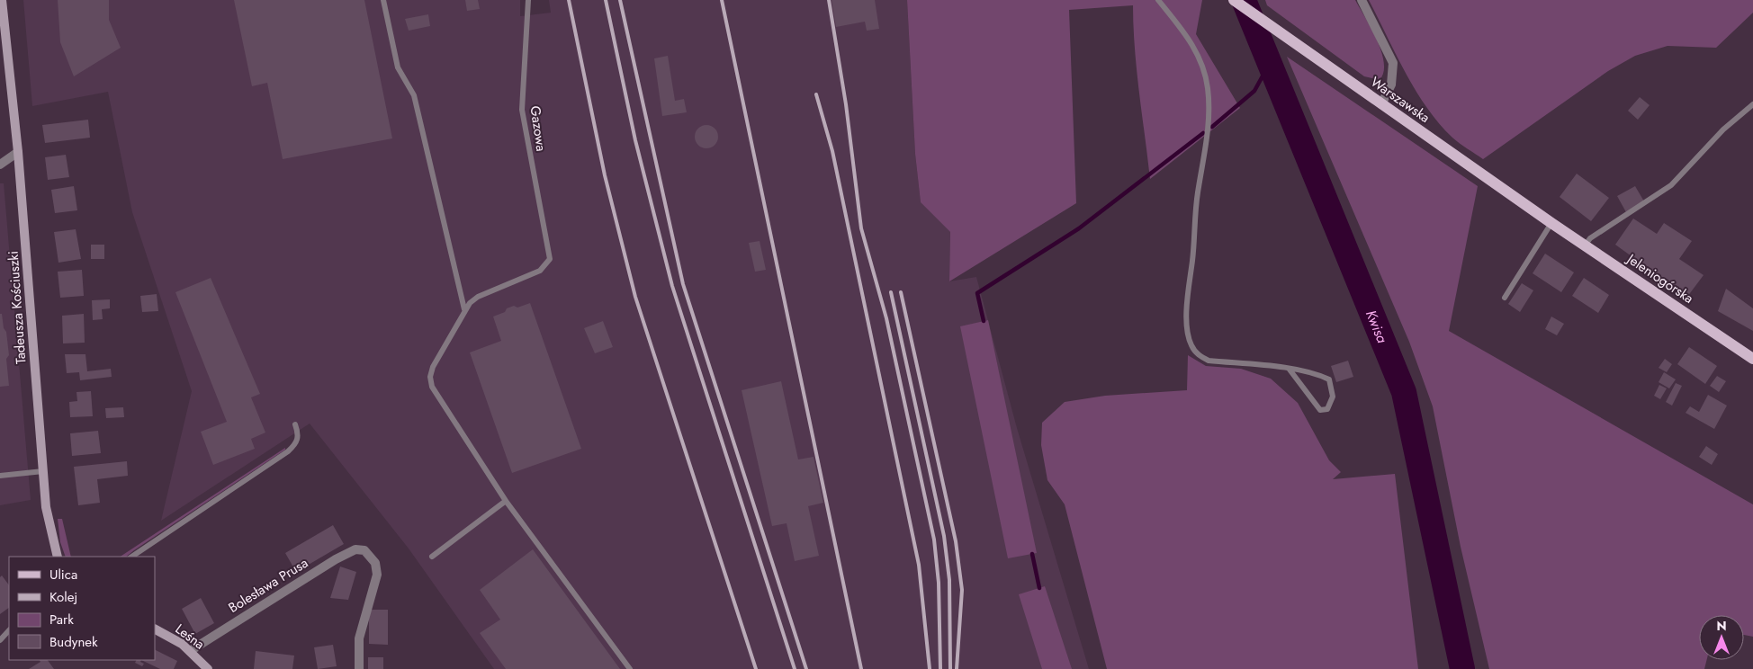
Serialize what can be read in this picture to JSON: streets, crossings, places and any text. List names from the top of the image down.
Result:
{
  "streets": {
    "main road": [
      "Warszawska",
      "Jeleniogórska",
      "Tadeusza Kościuszki",
      "Leśna"
    ],
    "street": ["Bolesława Prusa"],
    "lane": ["Gazowa"]
  },
  "crossings": [
    ["Warszawska", "Jeleniogórska"],
    ["Bolesława Prusa", "Leśna"]
  ],
  "water": ["Kwisa"],
  "legend": [
    "Ulica",
    "Kolej",
    "Park",
    "Budynek"
  ],
  "north": "top"
}
